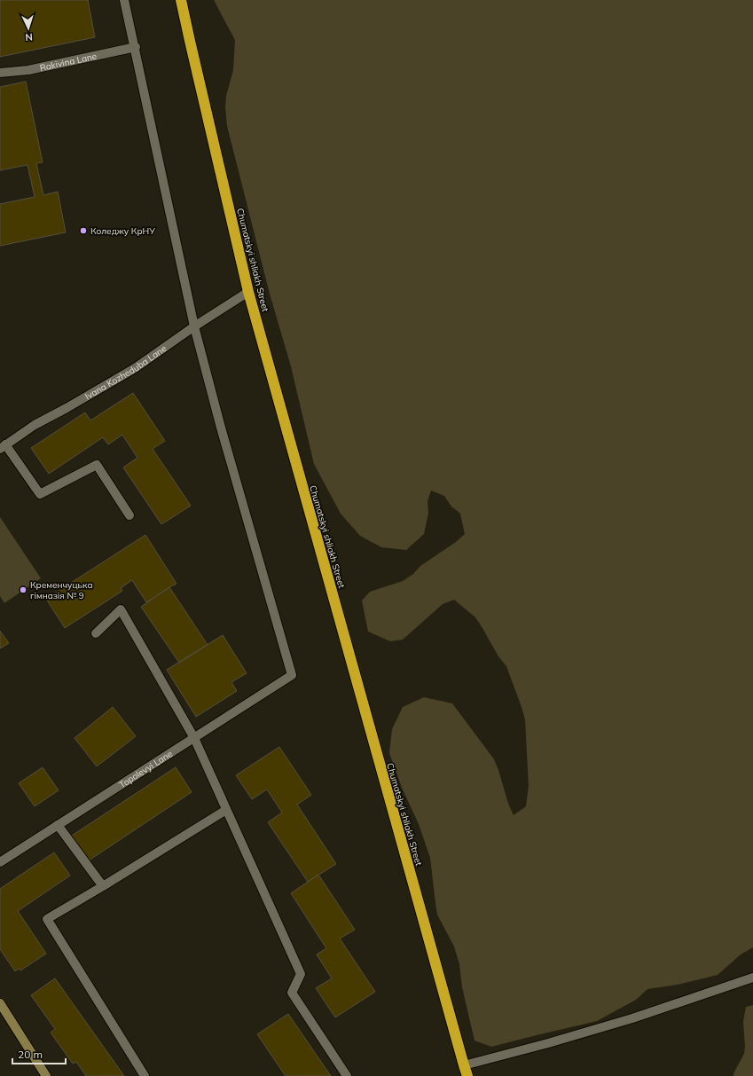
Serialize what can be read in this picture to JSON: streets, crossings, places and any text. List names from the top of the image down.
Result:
{
  "streets": {
    "highway": ["Chumatskyi shliakh Street"],
    "street": ["Rakivina Lane", "Ivana Kozheduba Lane", "Topolevyi Lane"]
  },
  "crossings": [
    ["Chumatskyi shliakh Street", "Ivana Kozheduba Lane"],
    ["Ivana Kozheduba Lane", "Topolevyi Lane"]
  ],
  "places": ["Коледжу КрНУ", "Кременчуцька гімназія № 9"],
  "scale_bar": "20 m",
  "north": "bottom"
}
